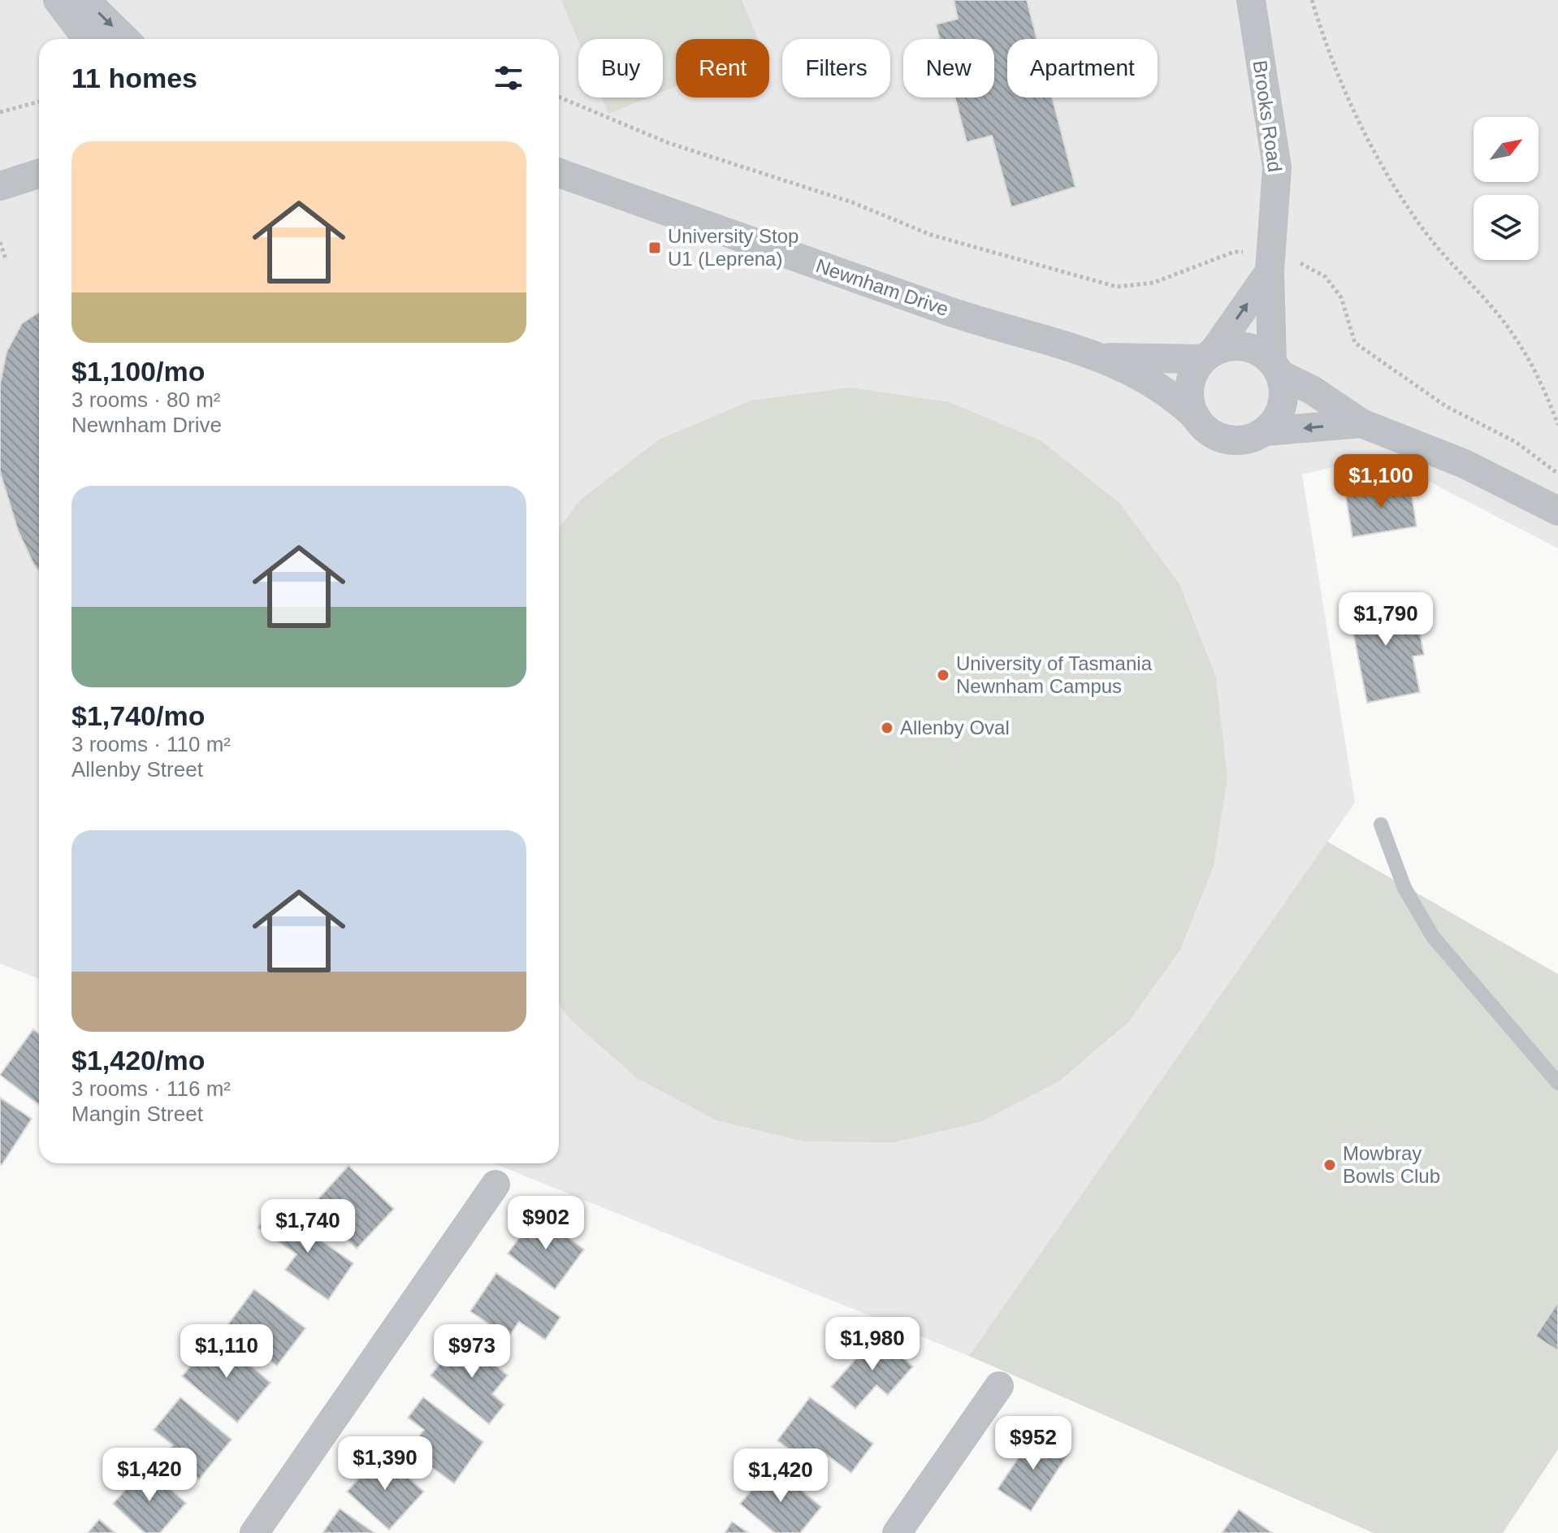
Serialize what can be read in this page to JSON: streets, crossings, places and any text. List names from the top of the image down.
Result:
{
  "streets": {
    "street": ["Brooks Road", "Newnham Drive"]
  },
  "crossings": [
    ["Brooks Road", "Newnham Drive"]
  ],
  "places": {
    "transit": ["University Stop U1 (Leprena)"],
    "other": ["University of Tasmania Newnham Campus", "Allenby Oval", "Mowbray Bowls Club"]
  },
  "north": "top right",
  "page": {
    "chip": [
      "Buy",
      "Rent",
      "Filters",
      "New",
      "Apartment"
    ],
    "heading": "11 homes",
    "list": [
      {
        "name": "$1,100/mo",
        "note": "3 rooms · 80 m² · Newnham Drive"
      },
      {
        "name": "$1,740/mo",
        "note": "3 rooms · 110 m² · Allenby Street"
      },
      {
        "name": "$1,420/mo",
        "note": "3 rooms · 116 m² · Mangin Street"
      }
    ],
    "price": [
      "$1,100",
      "$1,790",
      "$902",
      "$1,740",
      "$1,980",
      "$1,110",
      "$973",
      "$952",
      "$1,390",
      "$1,420",
      "$1,420"
    ]
  }
}
